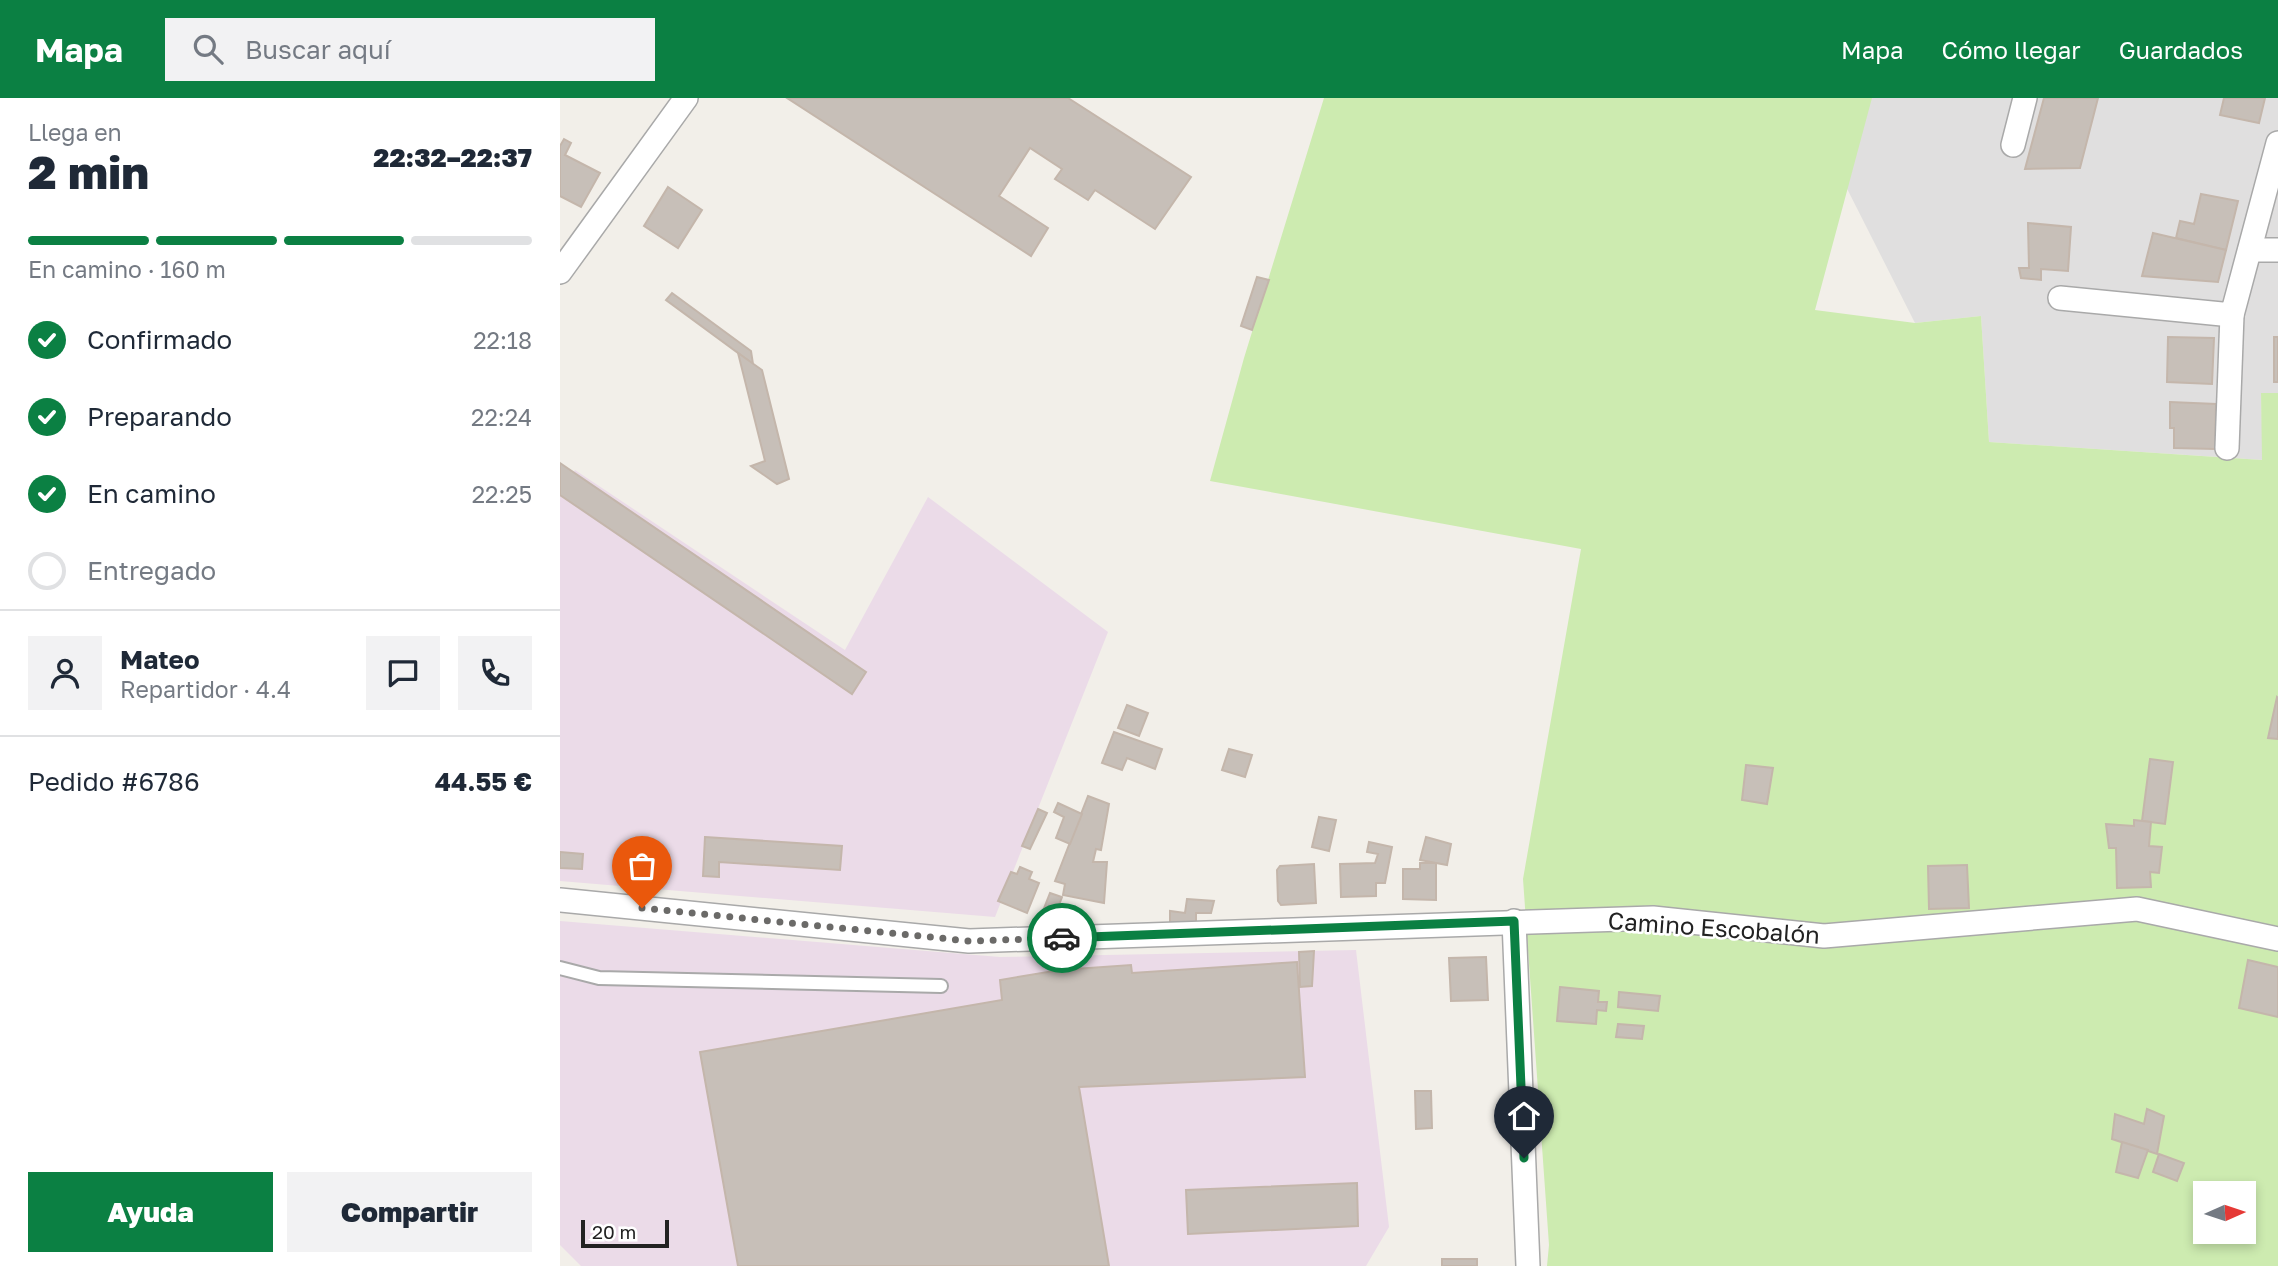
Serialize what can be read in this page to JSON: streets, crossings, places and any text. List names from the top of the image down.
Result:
{
  "streets": {
    "street": ["Camino Escobalón"]
  },
  "scale_bar": "20 m",
  "north": "right",
  "page": {
    "header": "Mapa",
    "search": "Buscar aquí",
    "nav": ["Mapa", "Cómo llegar", "Guardados"],
    "heading": ["2 min", "Llega en", "22:32–22:37"],
    "panel": [
      "Mateo",
      "Repartidor · 4.4",
      "Pedido #6786",
      "44.55 €"
    ],
    "bar": "En camino · 160 m",
    "list": [
      ["Confirmado", "22:18"],
      ["Preparando", "22:24"],
      ["En camino", "22:25"],
      "Entregado"
    ],
    "buttons": ["Ayuda", "Compartir"],
    "scale": "20 m"
  }
}
